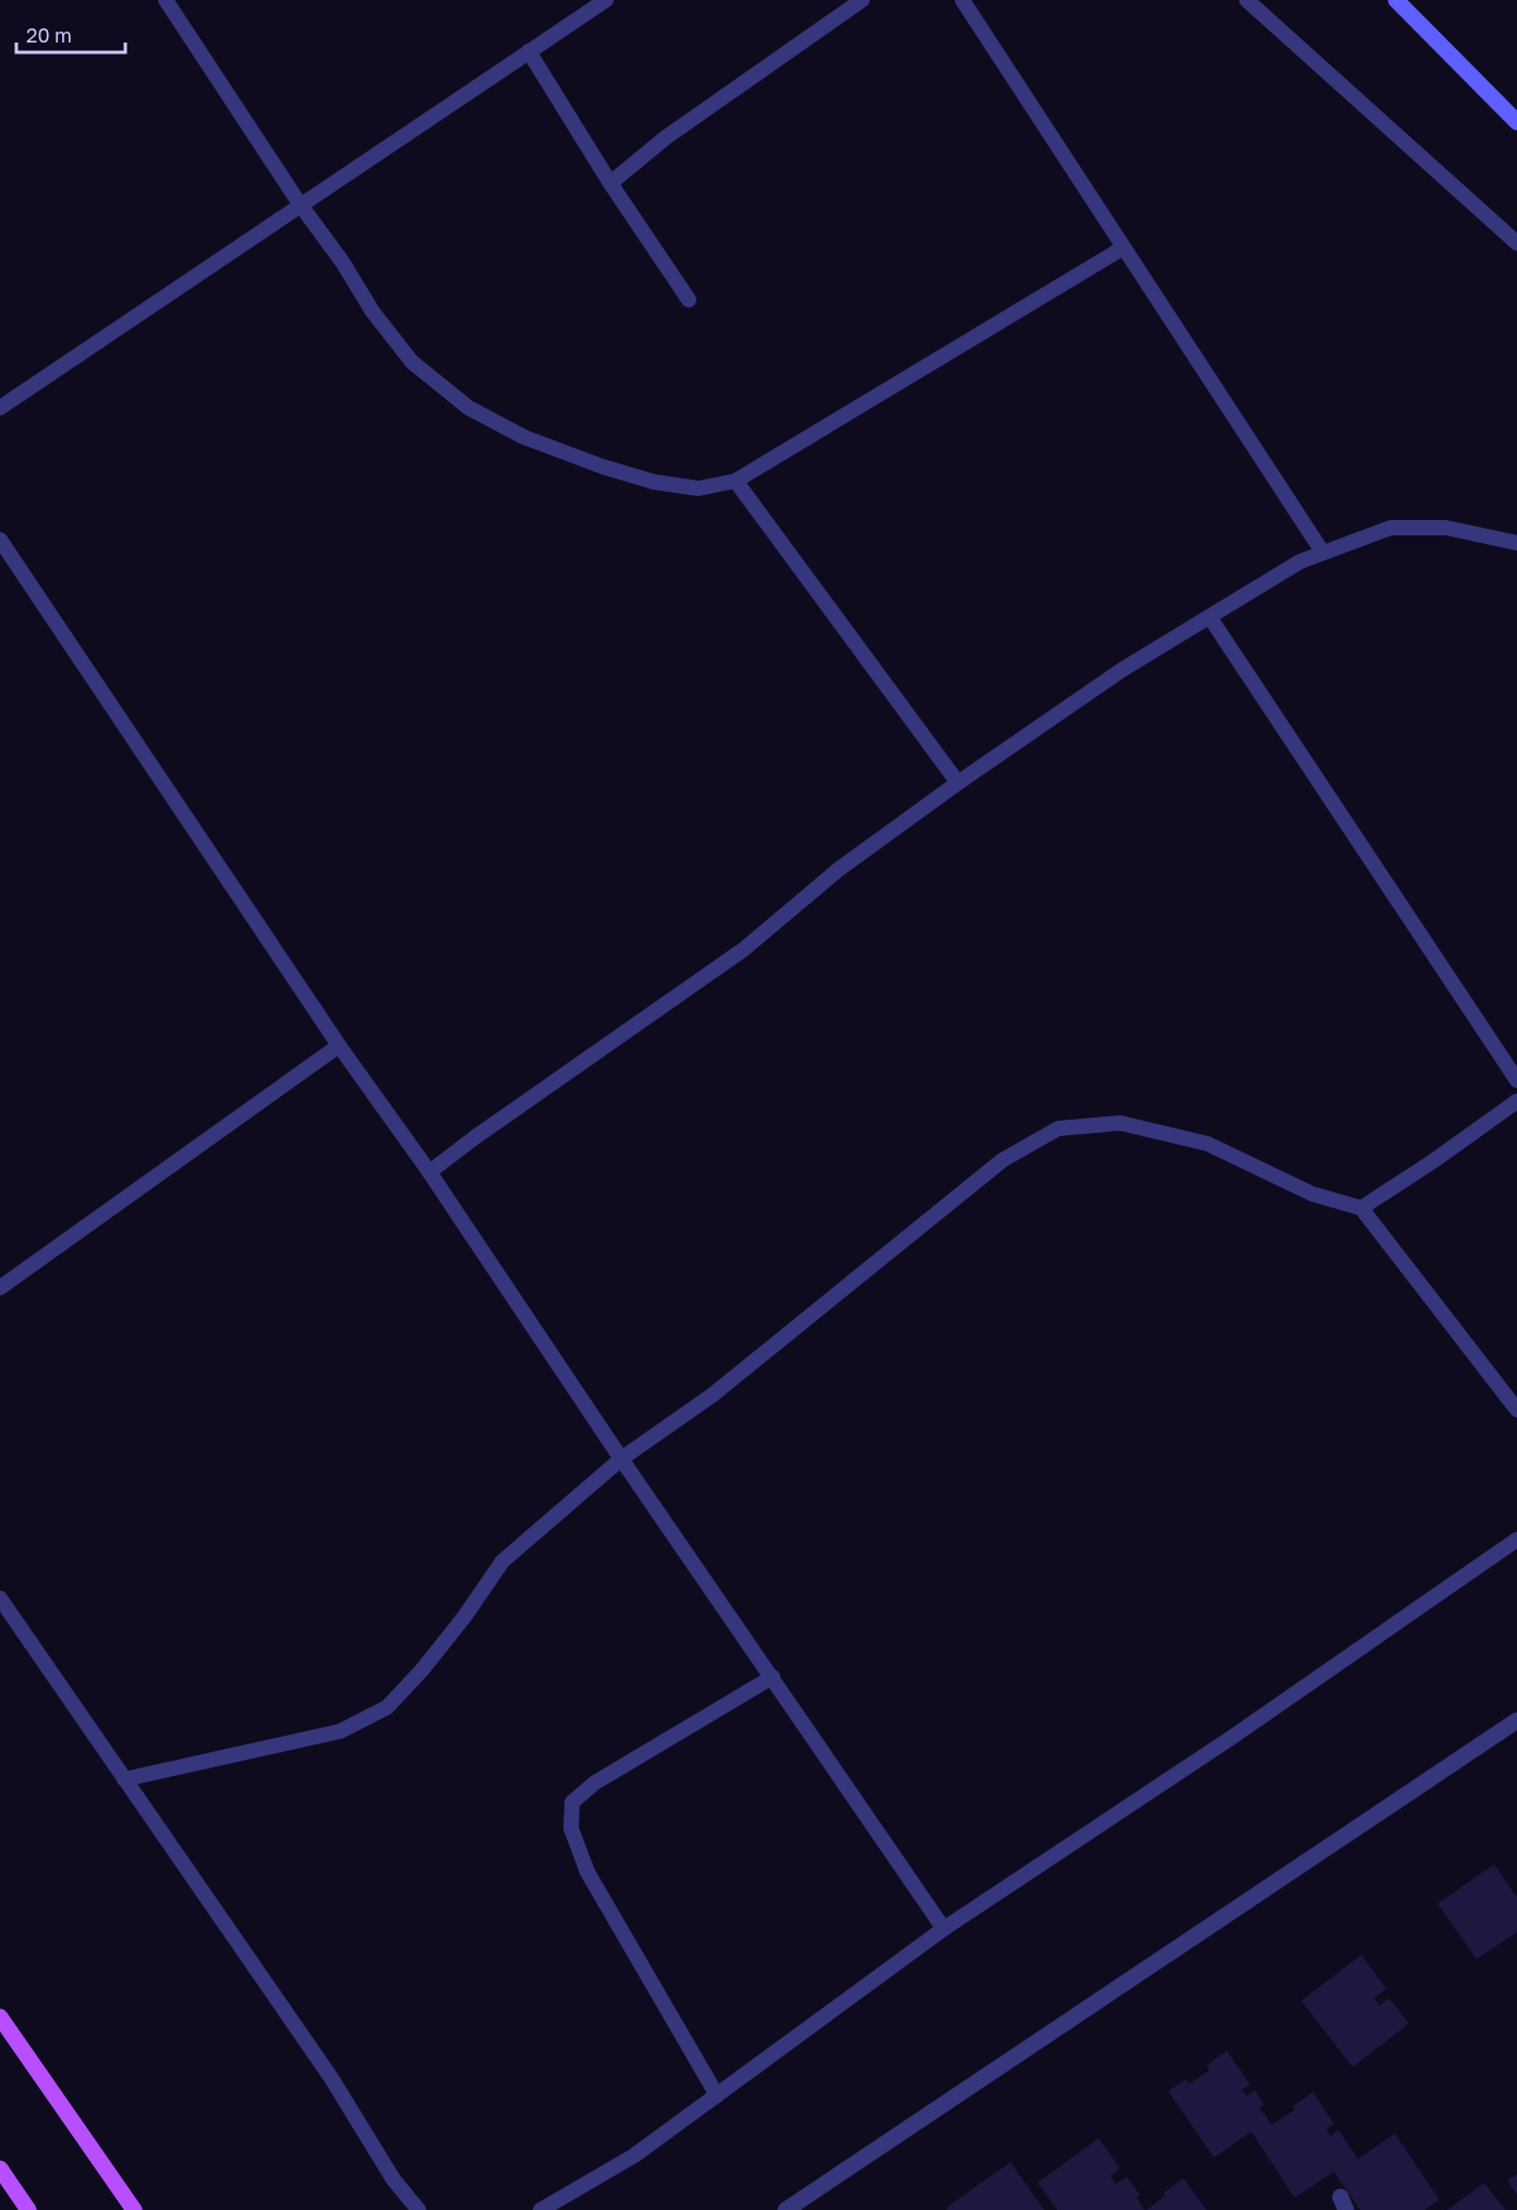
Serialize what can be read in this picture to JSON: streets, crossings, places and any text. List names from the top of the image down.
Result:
{
  "scale_bar": "20 m"
}
